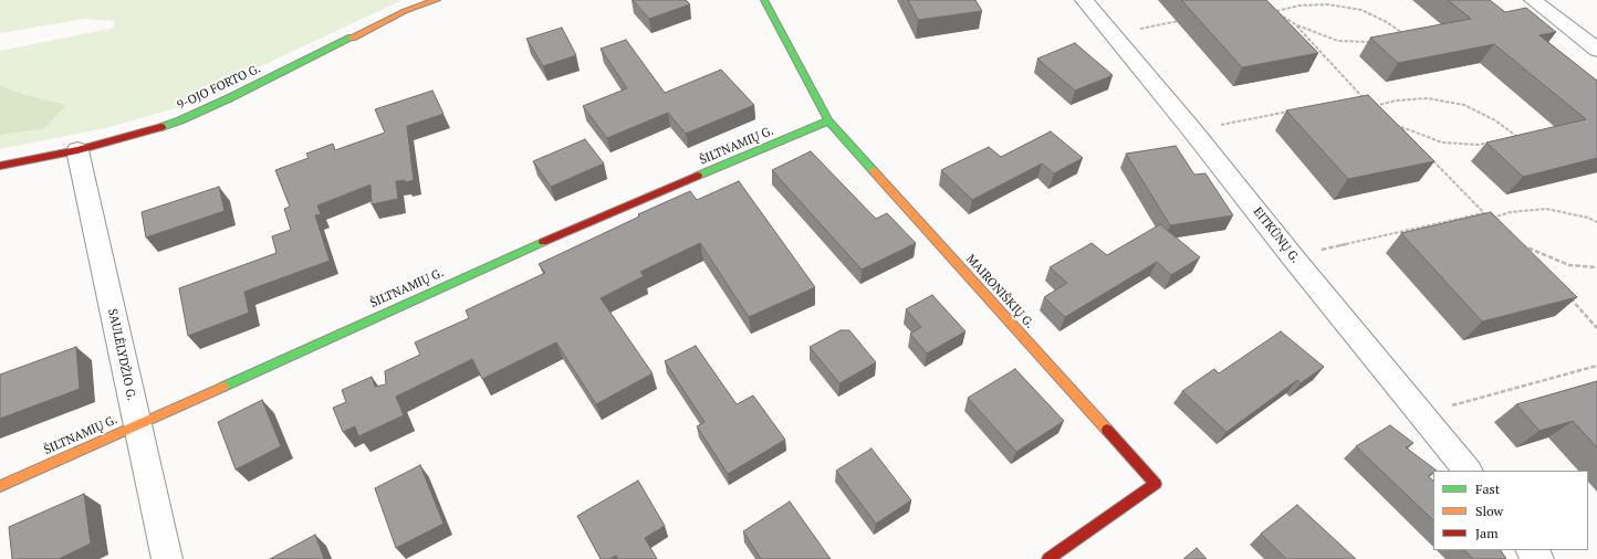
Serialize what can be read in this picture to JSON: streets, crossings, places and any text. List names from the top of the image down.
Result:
{
  "streets": {
    "street": [
      "9-OJO FORTO G.",
      "ŠILTNAMIŲ G.",
      "EITKŪNŲ G.",
      "MAIRONIŠKIŲ G.",
      "SAULĖLYDŽIO G."
    ]
  },
  "crossings": [
    ["9-OJO FORTO G.", "SAULĖLYDŽIO G."],
    ["ŠILTNAMIŲ G.", "MAIRONIŠKIŲ G."],
    ["ŠILTNAMIŲ G.", "SAULĖLYDŽIO G."]
  ],
  "legend": ["Fast", "Slow", "Jam"]
}
